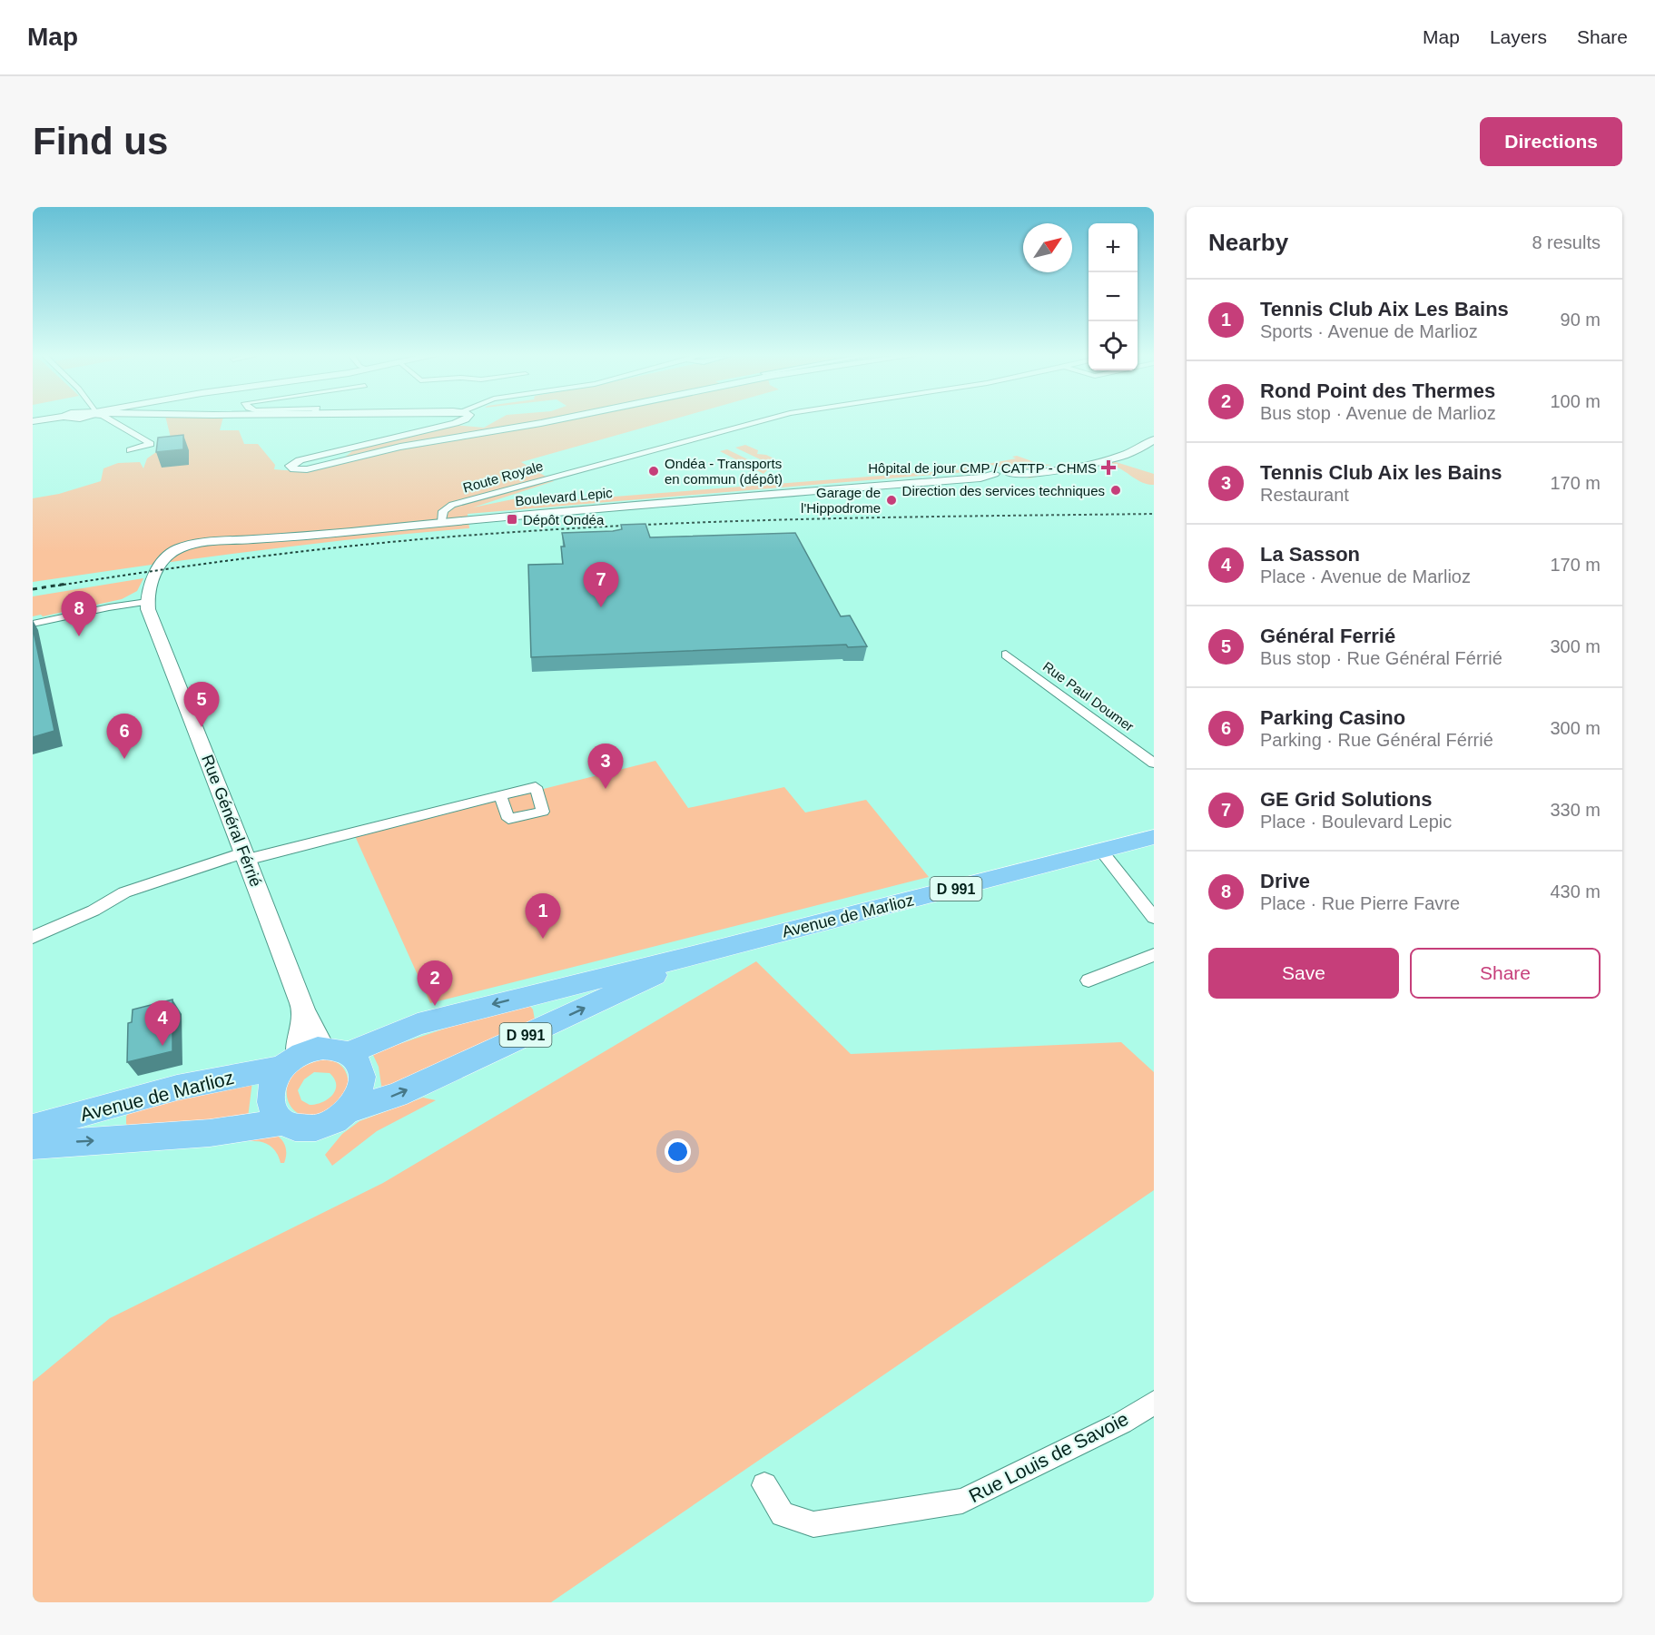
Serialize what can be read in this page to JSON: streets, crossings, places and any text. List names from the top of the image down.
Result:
{
  "streets": {
    "main road": ["D 991", "Avenue de Marlioz"],
    "street": [
      "Route Royale",
      "Boulevard Lepic",
      "Rue Paul Doumer",
      "Rue Général Férrié",
      "Rue Louis de Savoie"
    ]
  },
  "crossings": [
    ["Route Royale", "Boulevard Lepic"],
    ["Boulevard Lepic", "Rue Général Férrié"],
    ["Rue Général Férrié", "Avenue de Marlioz"]
  ],
  "places": {
    "health": ["Hôpital de jour CMP / CATTP - CHMS"],
    "other": ["Ondéa - Transports en commun (dépôt)", "Direction des services techniques", "Garage de l'Hippodrome"],
    "transit": ["Dépôt Ondéa"]
  },
  "north": "top right",
  "page": {
    "header": "Map",
    "nav": ["Map", "Layers", "Share"],
    "buttons": [
      "Directions",
      ["Save", "Share"]
    ],
    "title": "Find us",
    "heading": ["Nearby", "8 results"],
    "map_buttons": ["+", "−"],
    "list": [
      {
        "mark": "1",
        "name": "Tennis Club Aix Les Bains",
        "note": "Sports · Avenue de Marlioz",
        "value": "90 m"
      },
      {
        "mark": "2",
        "name": "Rond Point des Thermes",
        "note": "Bus stop · Avenue de Marlioz",
        "value": "100 m"
      },
      {
        "mark": "3",
        "name": "Tennis Club Aix les Bains",
        "note": "Restaurant",
        "value": "170 m"
      },
      {
        "mark": "4",
        "name": "La Sasson",
        "note": "Place · Avenue de Marlioz",
        "value": "170 m"
      },
      {
        "mark": "5",
        "name": "Général Ferrié",
        "note": "Bus stop · Rue Général Férrié",
        "value": "300 m"
      },
      {
        "mark": "6",
        "name": "Parking Casino",
        "note": "Parking · Rue Général Férrié",
        "value": "300 m"
      },
      {
        "mark": "7",
        "name": "GE Grid Solutions",
        "note": "Place · Boulevard Lepic",
        "value": "330 m"
      },
      {
        "mark": "8",
        "name": "Drive",
        "note": "Place · Rue Pierre Favre",
        "value": "430 m"
      }
    ],
    "pins": [
      "7",
      "8",
      "5",
      "6",
      "3",
      "1",
      "2",
      "4"
    ]
  }
}
